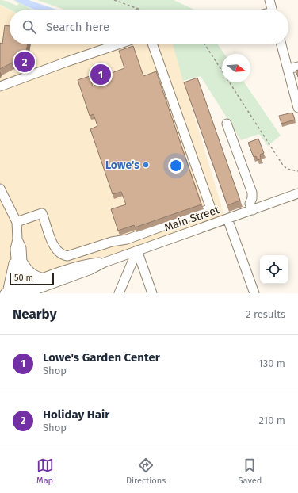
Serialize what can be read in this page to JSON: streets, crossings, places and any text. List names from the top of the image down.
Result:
{
  "streets": {
    "street": ["Main Street"]
  },
  "places": ["Lowe's"],
  "scale_bar": "50 m",
  "north": "right",
  "page": {
    "search": "Search here",
    "pins": ["2", "1"],
    "scale": "50 m",
    "heading": ["Nearby", "2 results"],
    "list": [
      {
        "mark": "1",
        "name": "Lowe's Garden Center",
        "note": "Shop",
        "value": "130 m"
      },
      {
        "mark": "2",
        "name": "Holiday Hair",
        "note": "Shop",
        "value": "210 m"
      }
    ],
    "nav": ["Map", "Directions", "Saved"]
  }
}
